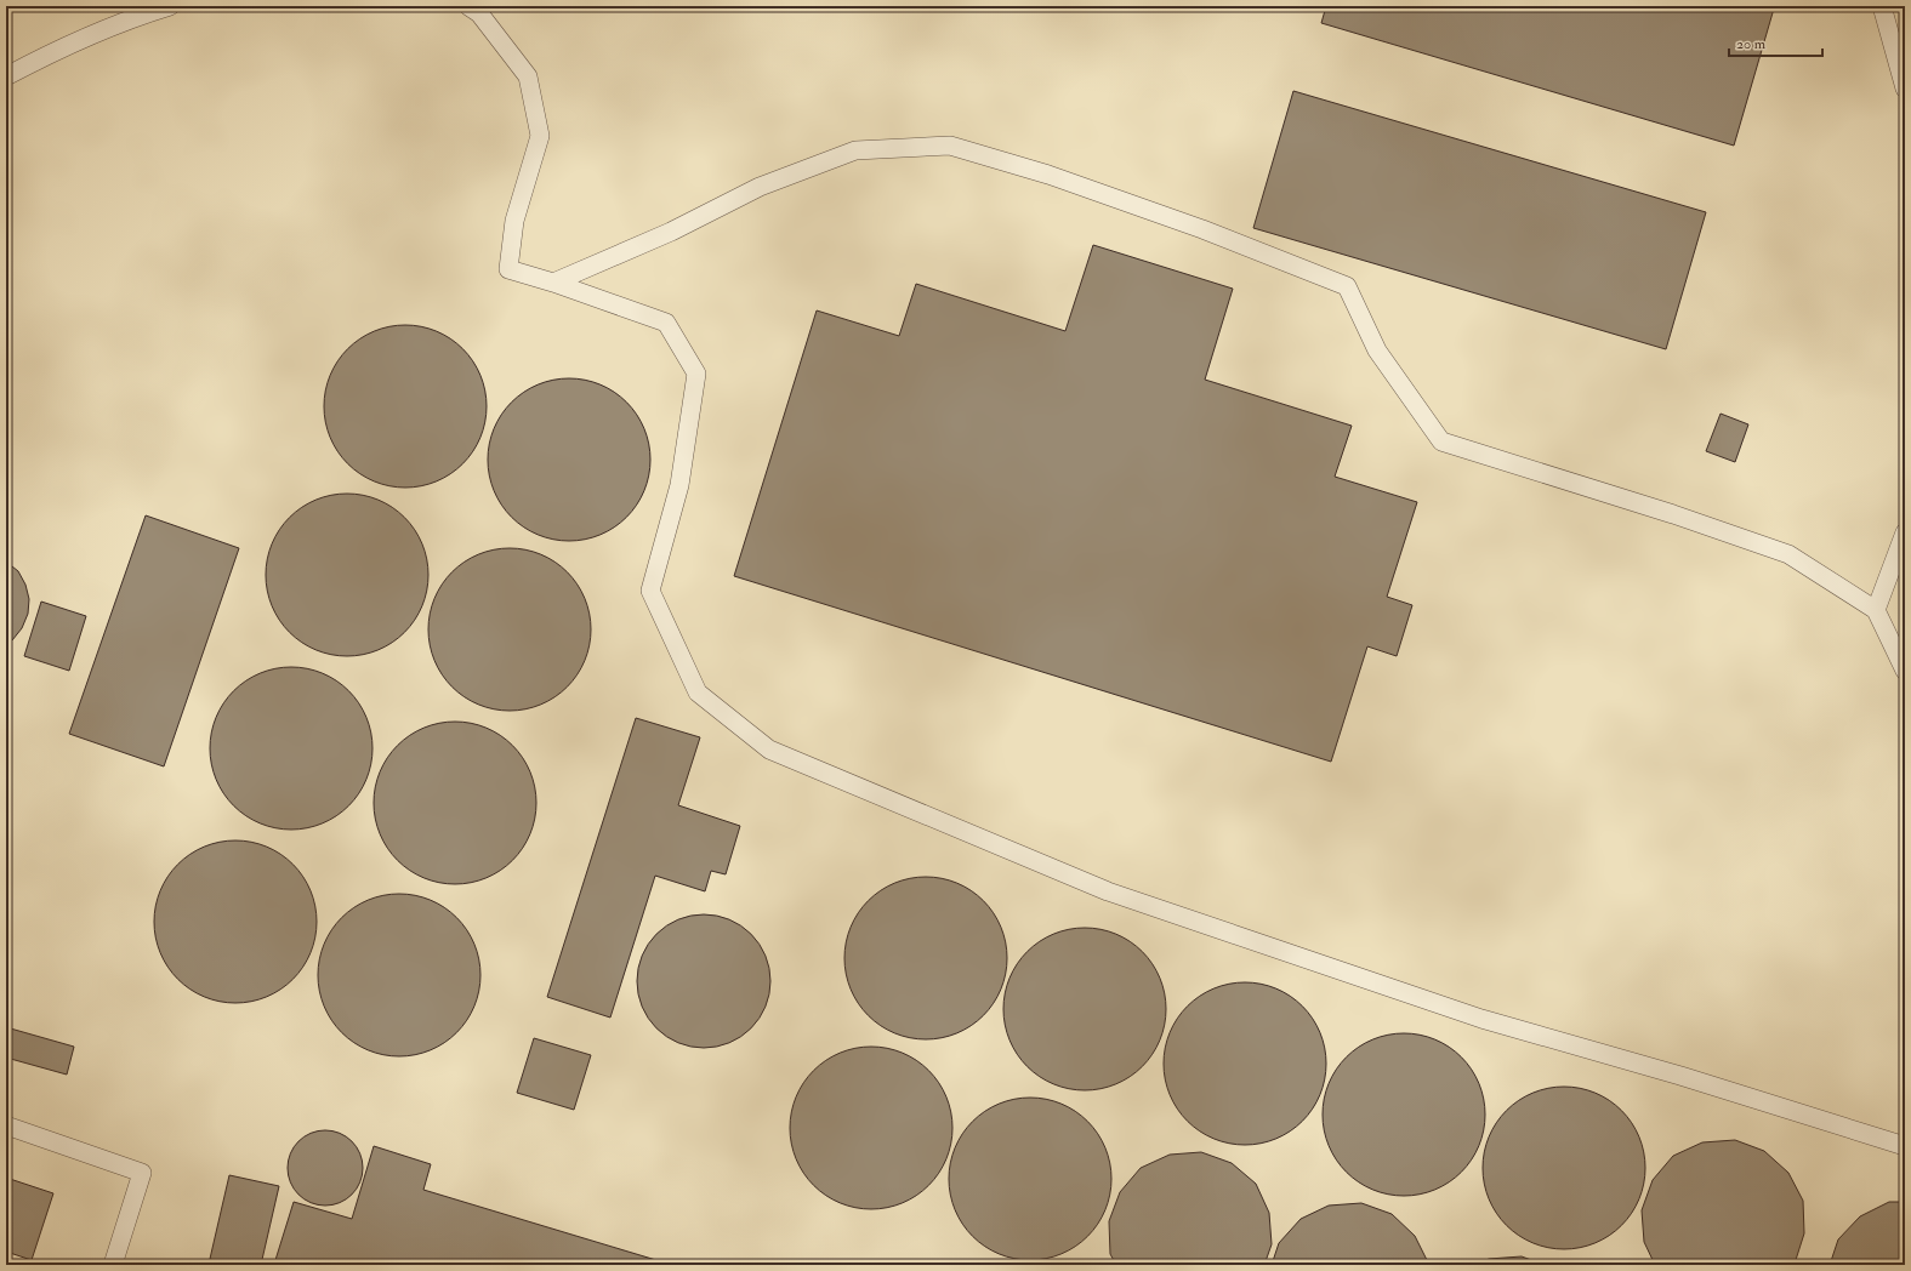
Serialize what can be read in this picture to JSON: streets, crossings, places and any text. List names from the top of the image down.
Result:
{
  "scale_bar": "20 m"
}
